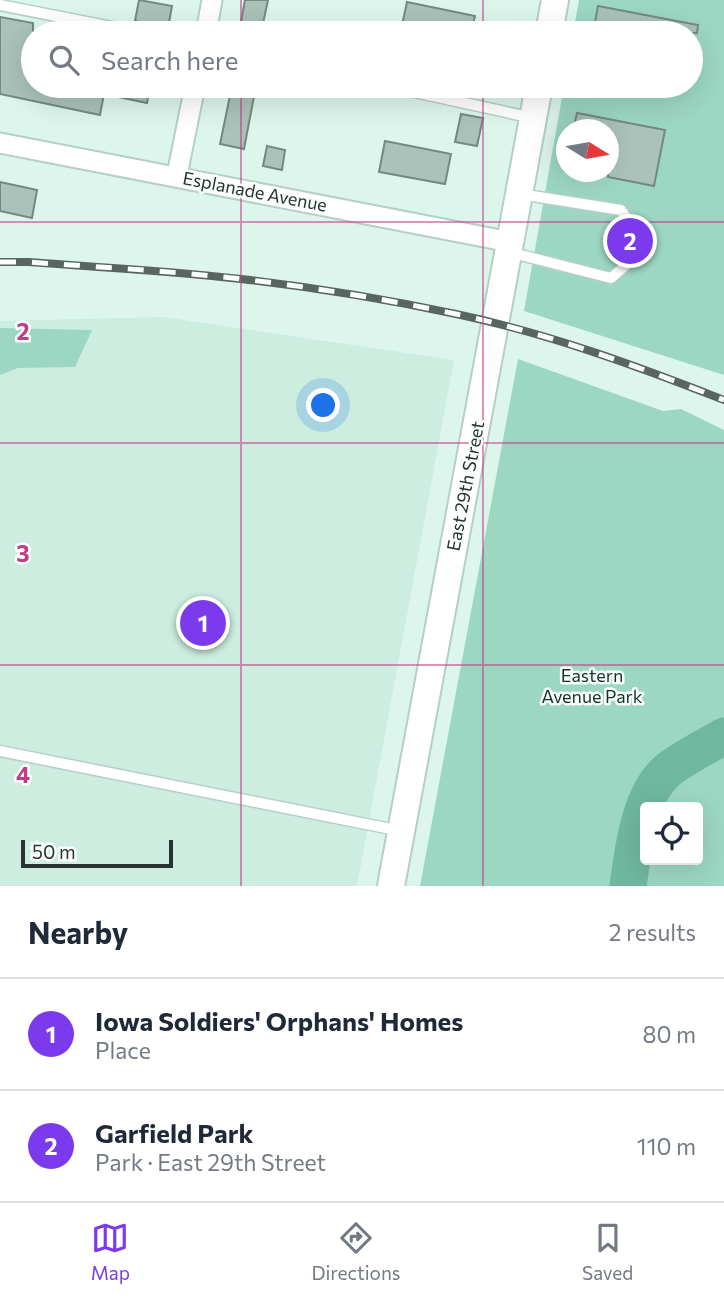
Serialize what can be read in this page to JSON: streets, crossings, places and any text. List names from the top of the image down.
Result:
{
  "streets": {
    "street": ["Esplanade Avenue", "East 29th Street"]
  },
  "crossings": [
    ["Esplanade Avenue", "East 29th Street"]
  ],
  "parks": ["Eastern Avenue Park"],
  "scale_bar": "50 m",
  "north": "right",
  "page": {
    "search": "Search here",
    "pins": ["2", "1"],
    "scale": "50 m",
    "heading": ["Nearby", "2 results"],
    "list": [
      {
        "mark": "1",
        "name": "Iowa Soldiers' Orphans' Homes",
        "note": "Place",
        "value": "80 m"
      },
      {
        "mark": "2",
        "name": "Garfield Park",
        "note": "Park · East 29th Street",
        "value": "110 m"
      }
    ],
    "nav": ["Map", "Directions", "Saved"]
  },
  "grid": {
    "rows": ["2", "3", "4"]
  }
}
